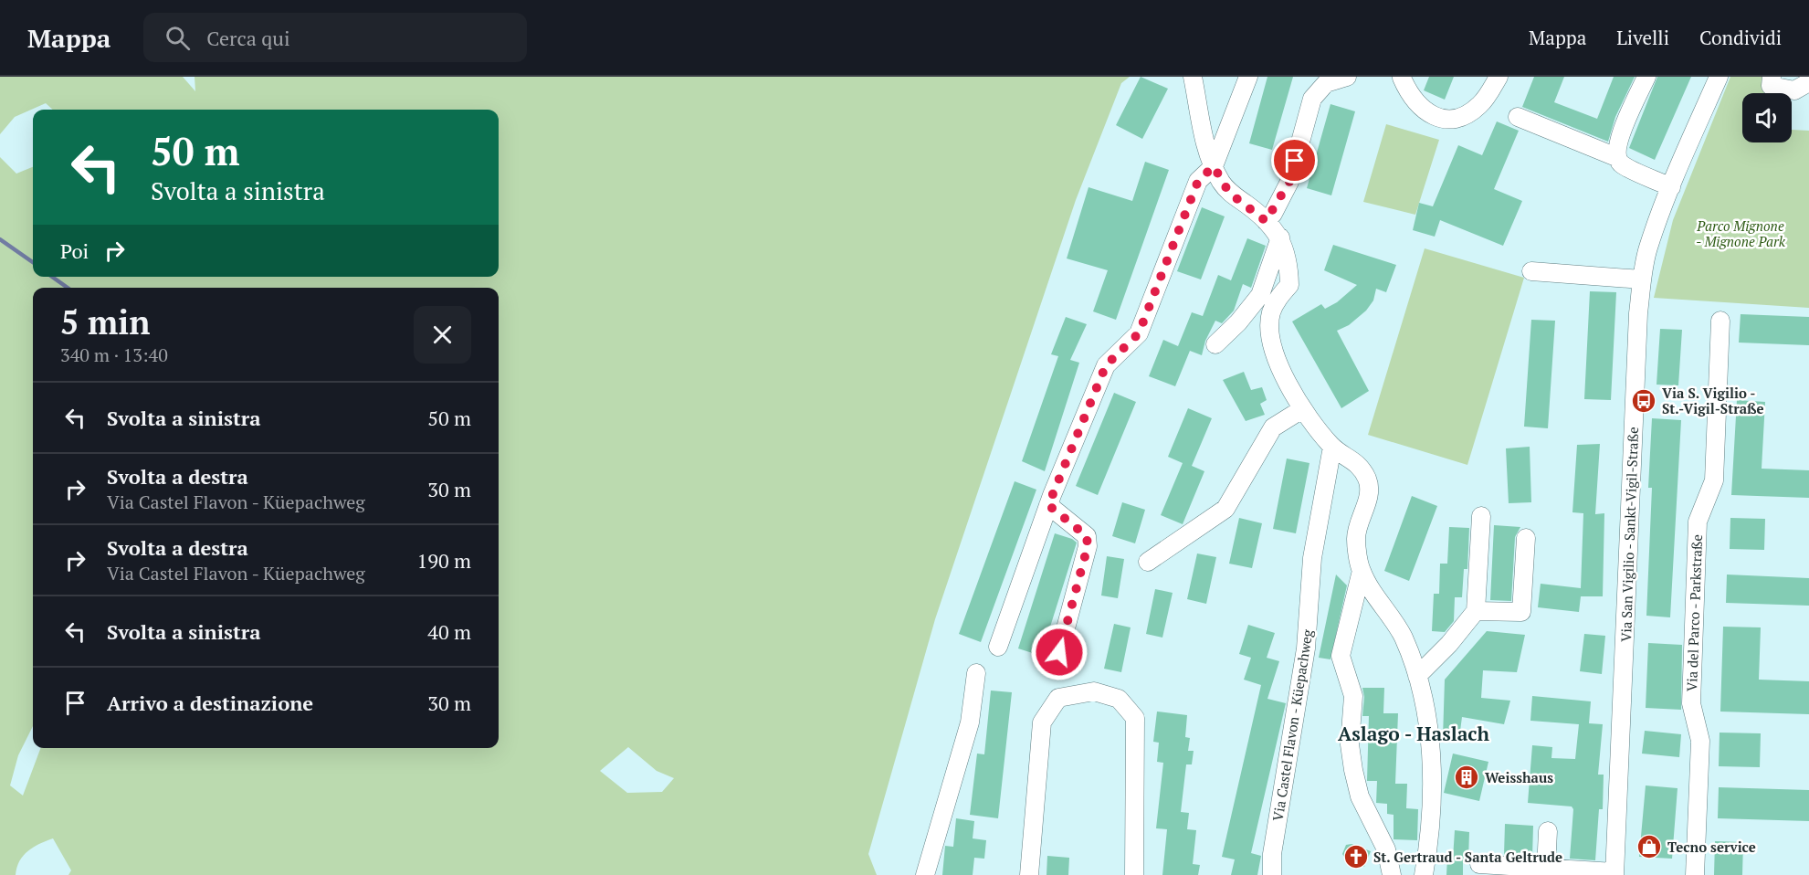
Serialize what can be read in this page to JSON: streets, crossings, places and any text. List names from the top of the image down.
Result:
{
  "streets": {
    "street": ["Via San Vigilio - Sankt-Vigil-Straße", "Via del Parco - Parkstraße", "Via Castel Flavon - Küepachweg"]
  },
  "districts": ["Aslago - Haslach"],
  "parks": ["Parco Mignone - Mignone Park"],
  "places": {
    "bus stop": ["Via S. Vigilio - St.-Vigil-Straße"],
    "building": ["Weisshaus"],
    "shop": ["Tecno service"],
    "church": ["St. Gertraud - Santa Geltrude"]
  },
  "page": {
    "header": "Mappa",
    "search": "Cerca qui",
    "nav": ["Mappa", "Livelli", "Condividi"],
    "turn": ["50 m", "Svolta a sinistra"],
    "then": "Poi",
    "heading": ["5 min", "340 m · 13:40"],
    "list": [
      {
        "name": "Svolta a sinistra",
        "value": "50 m"
      },
      {
        "name": "Svolta a destra",
        "note": "Via Castel Flavon - Küepachweg",
        "value": "30 m"
      },
      {
        "name": "Svolta a destra",
        "note": "Via Castel Flavon - Küepachweg",
        "value": "190 m"
      },
      {
        "name": "Svolta a sinistra",
        "value": "40 m"
      },
      {
        "name": "Arrivo a destinazione",
        "value": "30 m"
      }
    ]
  }
}
